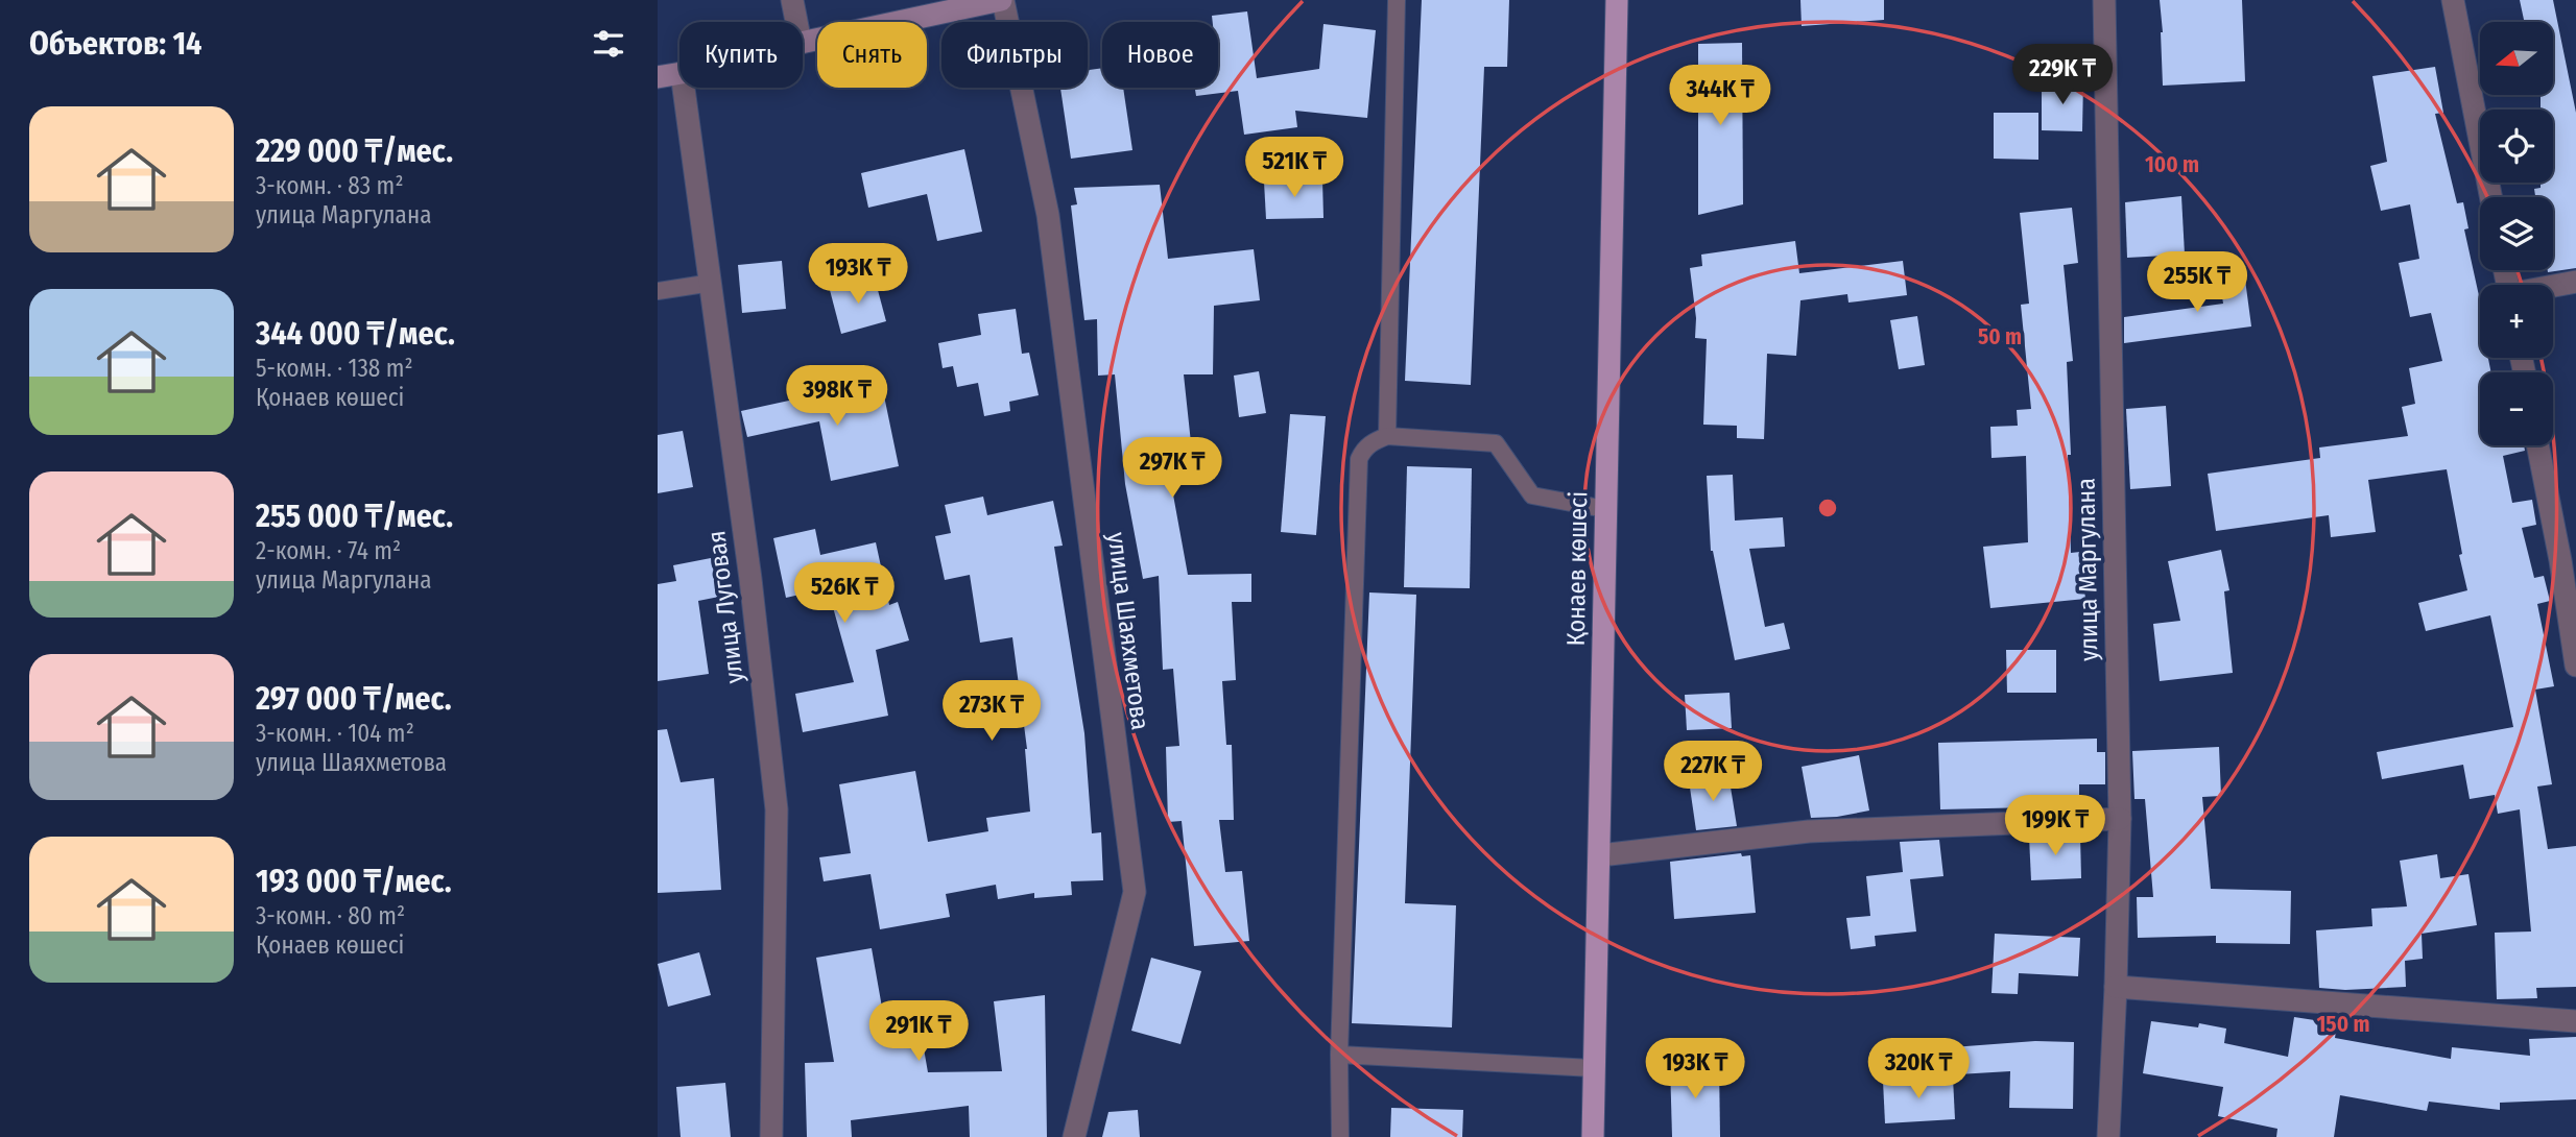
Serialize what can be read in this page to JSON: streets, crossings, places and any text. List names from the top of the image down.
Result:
{
  "streets": {
    "main road": ["Қонаев көшесі"],
    "street": ["улица Маргулана", "улица Луговая", "улица Шаяхметова"]
  },
  "north": "left",
  "page": {
    "heading": "Объектов: 14",
    "map_buttons": ["+", "−"],
    "chip": [
      "Купить",
      "Снять",
      "Фильтры",
      "Новое"
    ],
    "price": [
      "229K ₸",
      "344K ₸",
      "521K ₸",
      "193K ₸",
      "255K ₸",
      "398K ₸",
      "297K ₸",
      "526K ₸",
      "273K ₸",
      "227K ₸",
      "199K ₸",
      "291K ₸",
      "193K ₸",
      "320K ₸"
    ],
    "list": [
      {
        "name": "229 000 ₸/мес.",
        "note": "3-комн. · 83 m² · улица Маргулана"
      },
      {
        "name": "344 000 ₸/мес.",
        "note": "5-комн. · 138 m² · Қонаев көшесі"
      },
      {
        "name": "255 000 ₸/мес.",
        "note": "2-комн. · 74 m² · улица Маргулана"
      },
      {
        "name": "297 000 ₸/мес.",
        "note": "3-комн. · 104 m² · улица Шаяхметова"
      },
      {
        "name": "193 000 ₸/мес.",
        "note": "3-комн. · 80 m² · Қонаев көшесі"
      }
    ]
  },
  "rings": ["100 m", "50 m", "150 m"]
}
